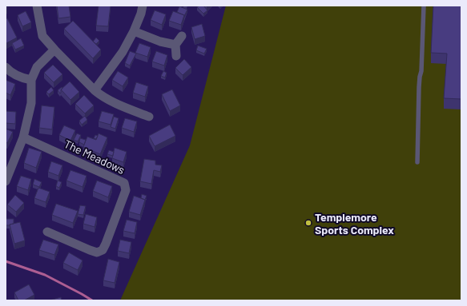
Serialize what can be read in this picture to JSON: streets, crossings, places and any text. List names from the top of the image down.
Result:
{
  "streets": {
    "street": ["The Meadows"]
  },
  "places": ["Templemore Sports Complex"]
}
